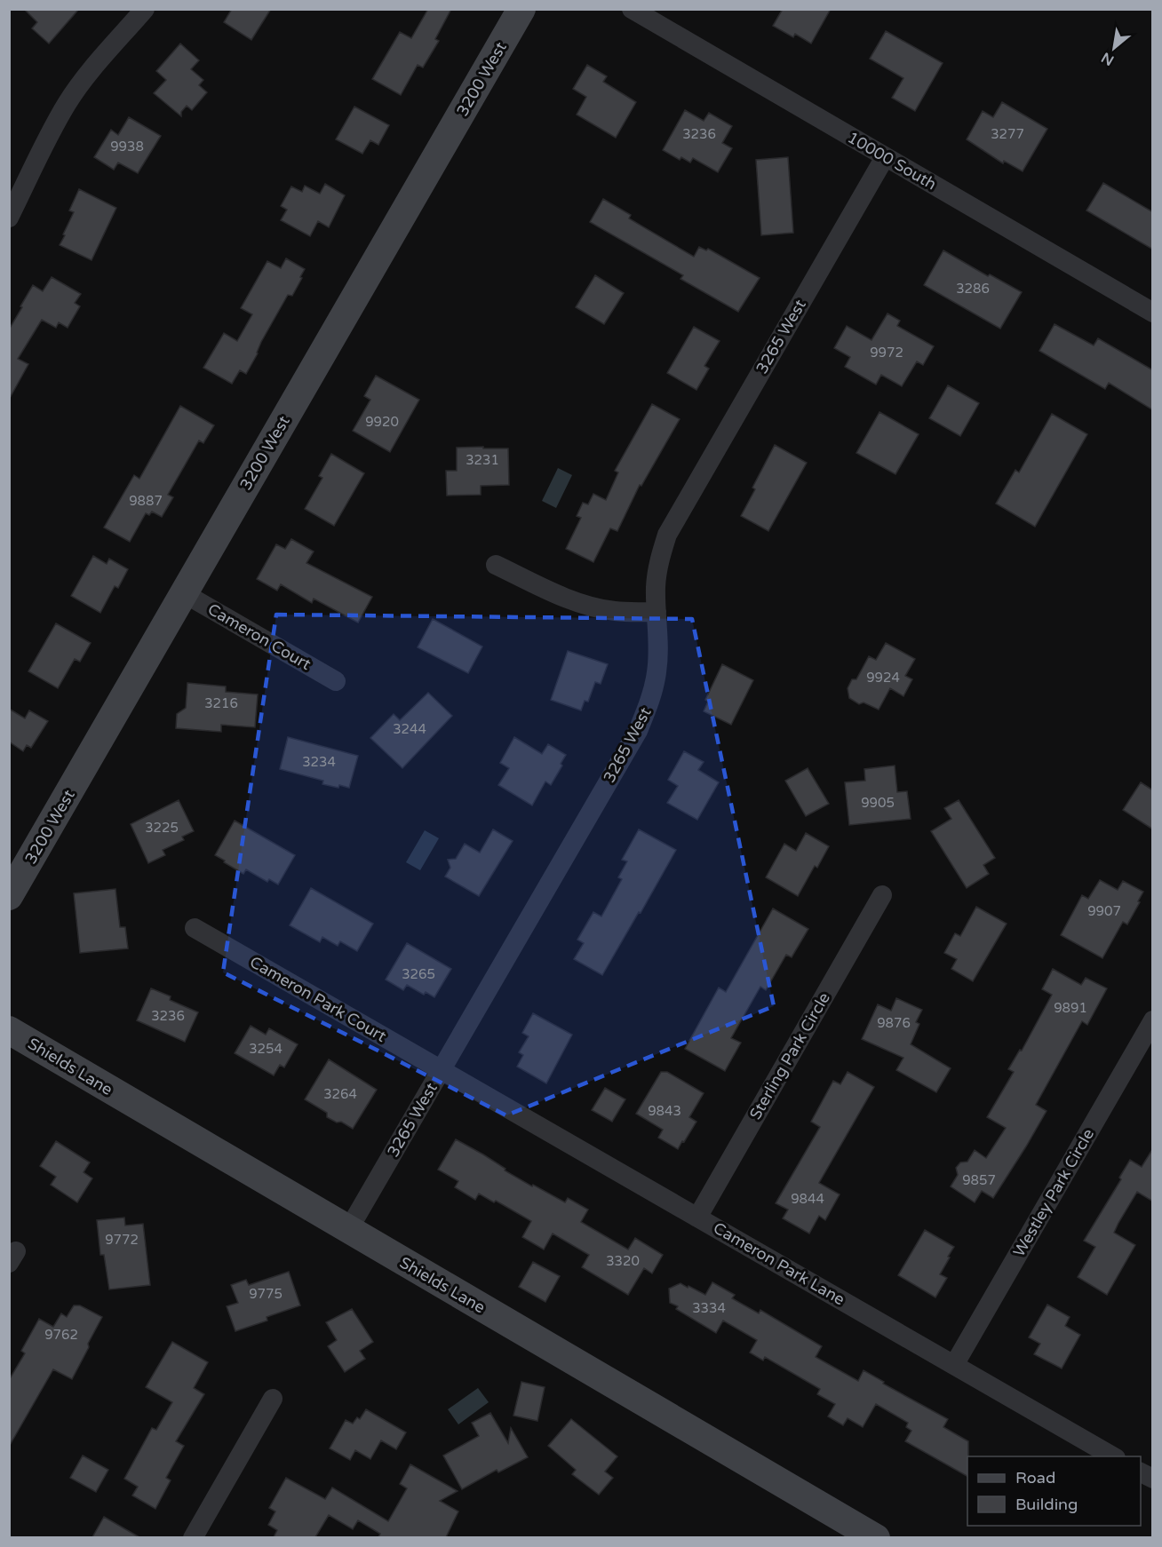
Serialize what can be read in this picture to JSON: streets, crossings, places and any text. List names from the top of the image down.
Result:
{
  "streets": {
    "street": [
      "3200 West",
      "10000 South",
      "3265 West",
      "Cameron Court",
      "Cameron Park Court",
      "Sterling Park Circle",
      "Shields Lane",
      "Westley Park Circle",
      "Cameron Park Lane"
    ]
  },
  "crossings": [
    ["3200 West", "Cameron Court"],
    ["10000 South", "3265 West"],
    ["3265 West", "Cameron Park Court"],
    ["3265 West", "Shields Lane"],
    ["3265 West", "Cameron Park Lane"],
    ["Cameron Park Court", "Cameron Park Lane"],
    ["Sterling Park Circle", "Cameron Park Lane"],
    ["Westley Park Circle", "Cameron Park Lane"]
  ],
  "house_numbers": [
    "3236",
    "3277",
    "9938",
    "3286",
    "9972",
    "9920",
    "3231",
    "9887",
    "9924",
    "3216",
    "3244",
    "3234",
    "9905",
    "3225",
    "9907",
    "3265",
    "9891",
    "3236",
    "9876",
    "3254",
    "3264",
    "9843",
    "9857",
    "9844",
    "9772",
    "3320",
    "9775",
    "3334",
    "9762"
  ],
  "legend": ["Road", "Building"],
  "north": "bottom left"
}
